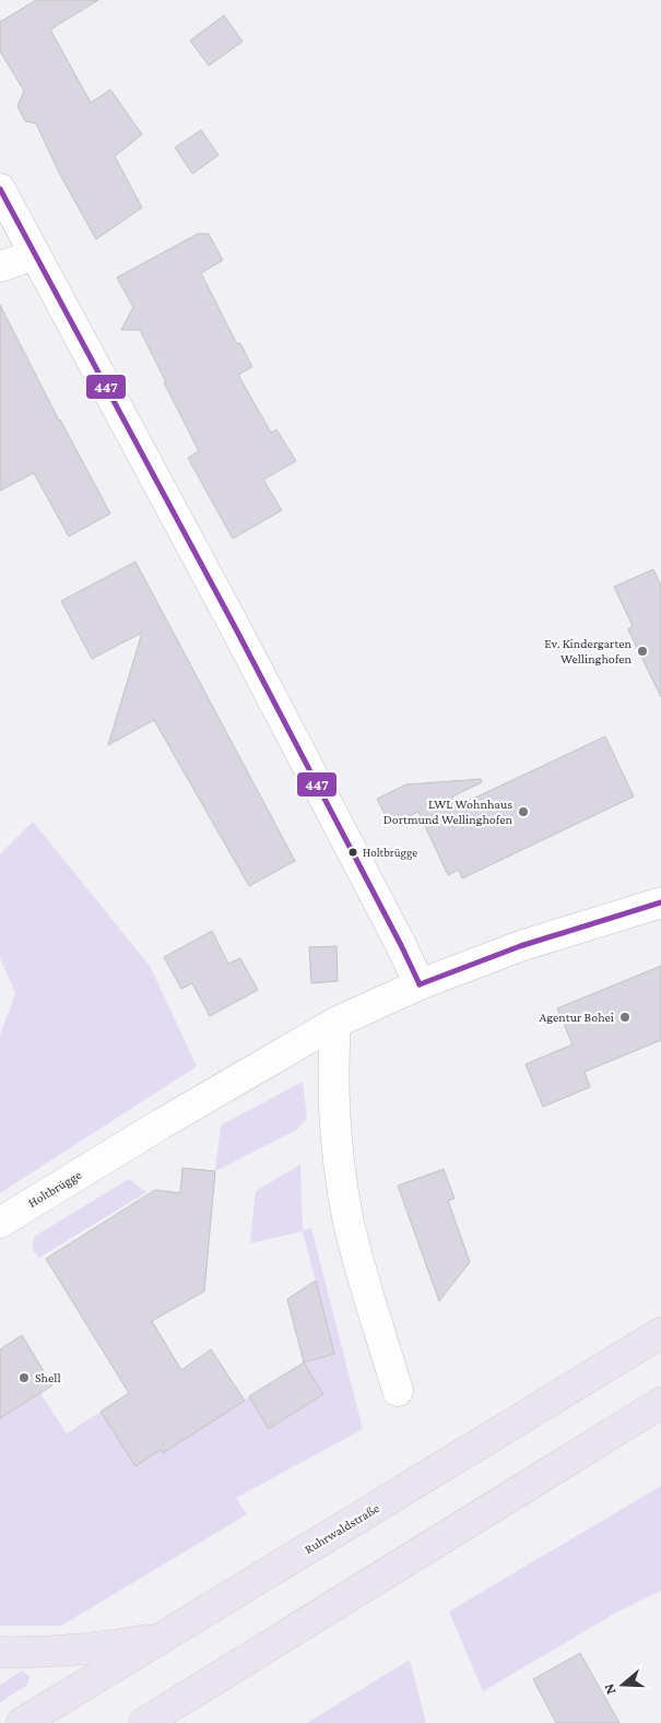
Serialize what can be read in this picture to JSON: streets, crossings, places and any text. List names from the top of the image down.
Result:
{
  "streets": {
    "highway": ["Ruhrwaldstraße"],
    "street": ["Holtbrügge"]
  },
  "places": [
    "Ev. Kindergarten Wellinghofen",
    "LWL Wohnhaus Dortmund Wellinghofen",
    "Holtbrügge",
    "Agentur Bohei",
    "Shell"
  ],
  "lines": ["transit line 447"],
  "north": "left"
}
